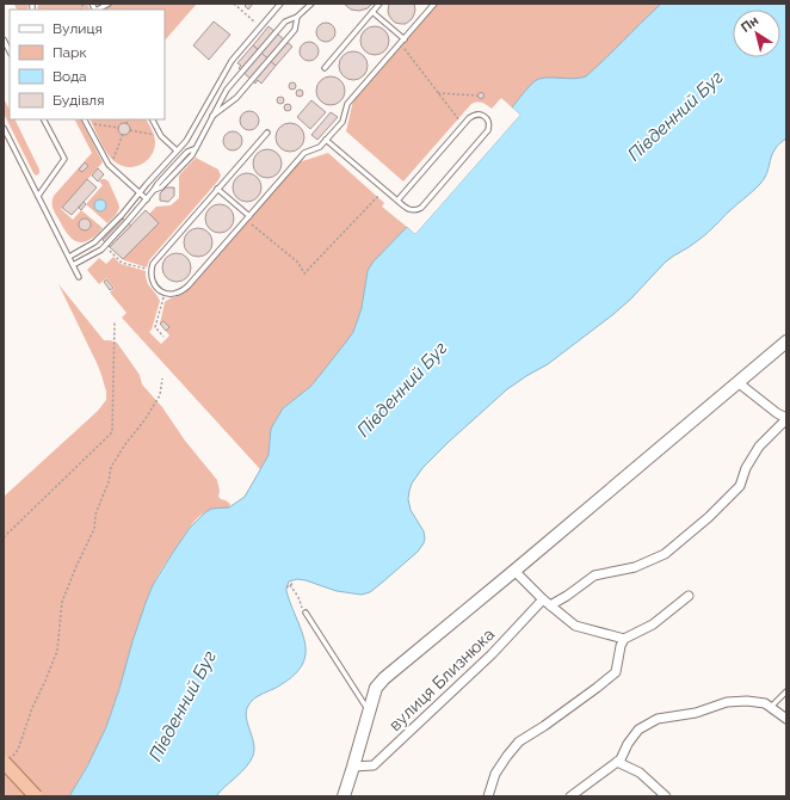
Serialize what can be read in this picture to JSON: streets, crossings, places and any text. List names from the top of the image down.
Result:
{
  "streets": {
    "street": ["вулиця Близнюка"]
  },
  "water": ["Південний Буг"],
  "legend": [
    "Вулиця",
    "Парк",
    "Вода",
    "Будівля"
  ],
  "north": "top left"
}
